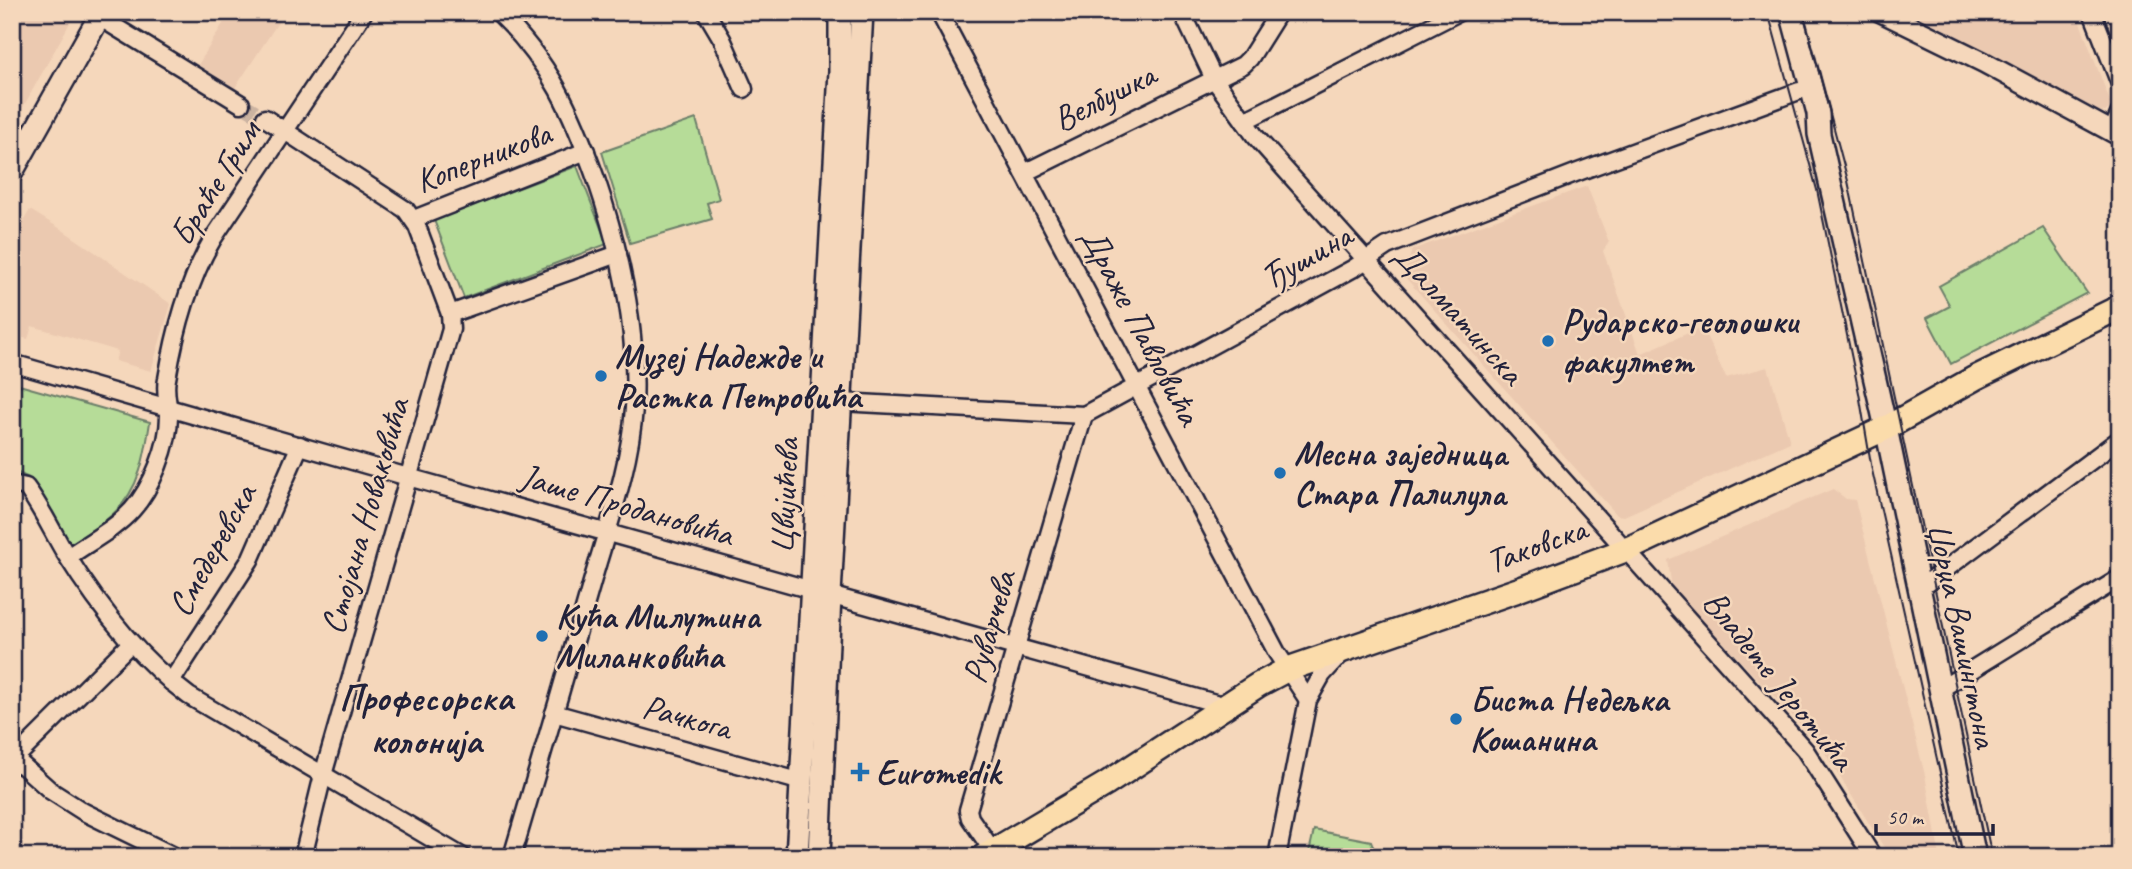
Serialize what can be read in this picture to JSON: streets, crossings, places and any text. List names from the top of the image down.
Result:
{
  "streets": {
    "main road": ["Цвијићева", "Таковска", "Џорџа Вашингтона"],
    "street": [
      "Велбушка",
      "Коперникова",
      "Браће Грим",
      "Ђушина",
      "Далматинска",
      "Драже Павловића",
      "Јаше Продановића",
      "Стојана Новаковића",
      "Смедеревска",
      "Руварчева",
      "Владете Јеротића",
      "Рачкога"
    ]
  },
  "crossings": [
    ["Велбушка", "Далматинска"],
    ["Велбушка", "Драже Павловића"],
    ["Коперникова", "Браће Грим"],
    ["Коперникова", "Стојана Новаковића"],
    ["Браће Грим", "Јаше Продановића"],
    ["Ђушина", "Далматинска"],
    ["Ђушина", "Драже Павловића"],
    ["Ђушина", "Руварчева"],
    ["Далматинска", "Таковска"],
    ["Далматинска", "Владете Јеротића"],
    ["Драже Павловића", "Таковска"],
    ["Цвијићева", "Јаше Продановића"],
    ["Цвијићева", "Рачкога"],
    ["Јаше Продановића", "Стојана Новаковића"],
    ["Јаше Продановића", "Таковска"],
    ["Јаше Продановића", "Смедеревска"],
    ["Јаше Продановића", "Руварчева"],
    ["Таковска", "Руварчева"],
    ["Таковска", "Џорџа Вашингтона"],
    ["Таковска", "Владете Јеротића"]
  ],
  "districts": ["Професорска колонија"],
  "places": {
    "other": [
      "Рударско-геолошки факултет",
      "Музеј Надежде и Растка Петровића",
      "Месна заједница Стара Палилула",
      "Кућа Милутина Миланковића",
      "Биста Недељка Кошанина"
    ],
    "health": ["Euromedik"]
  },
  "scale_bar": "50 m"
}
